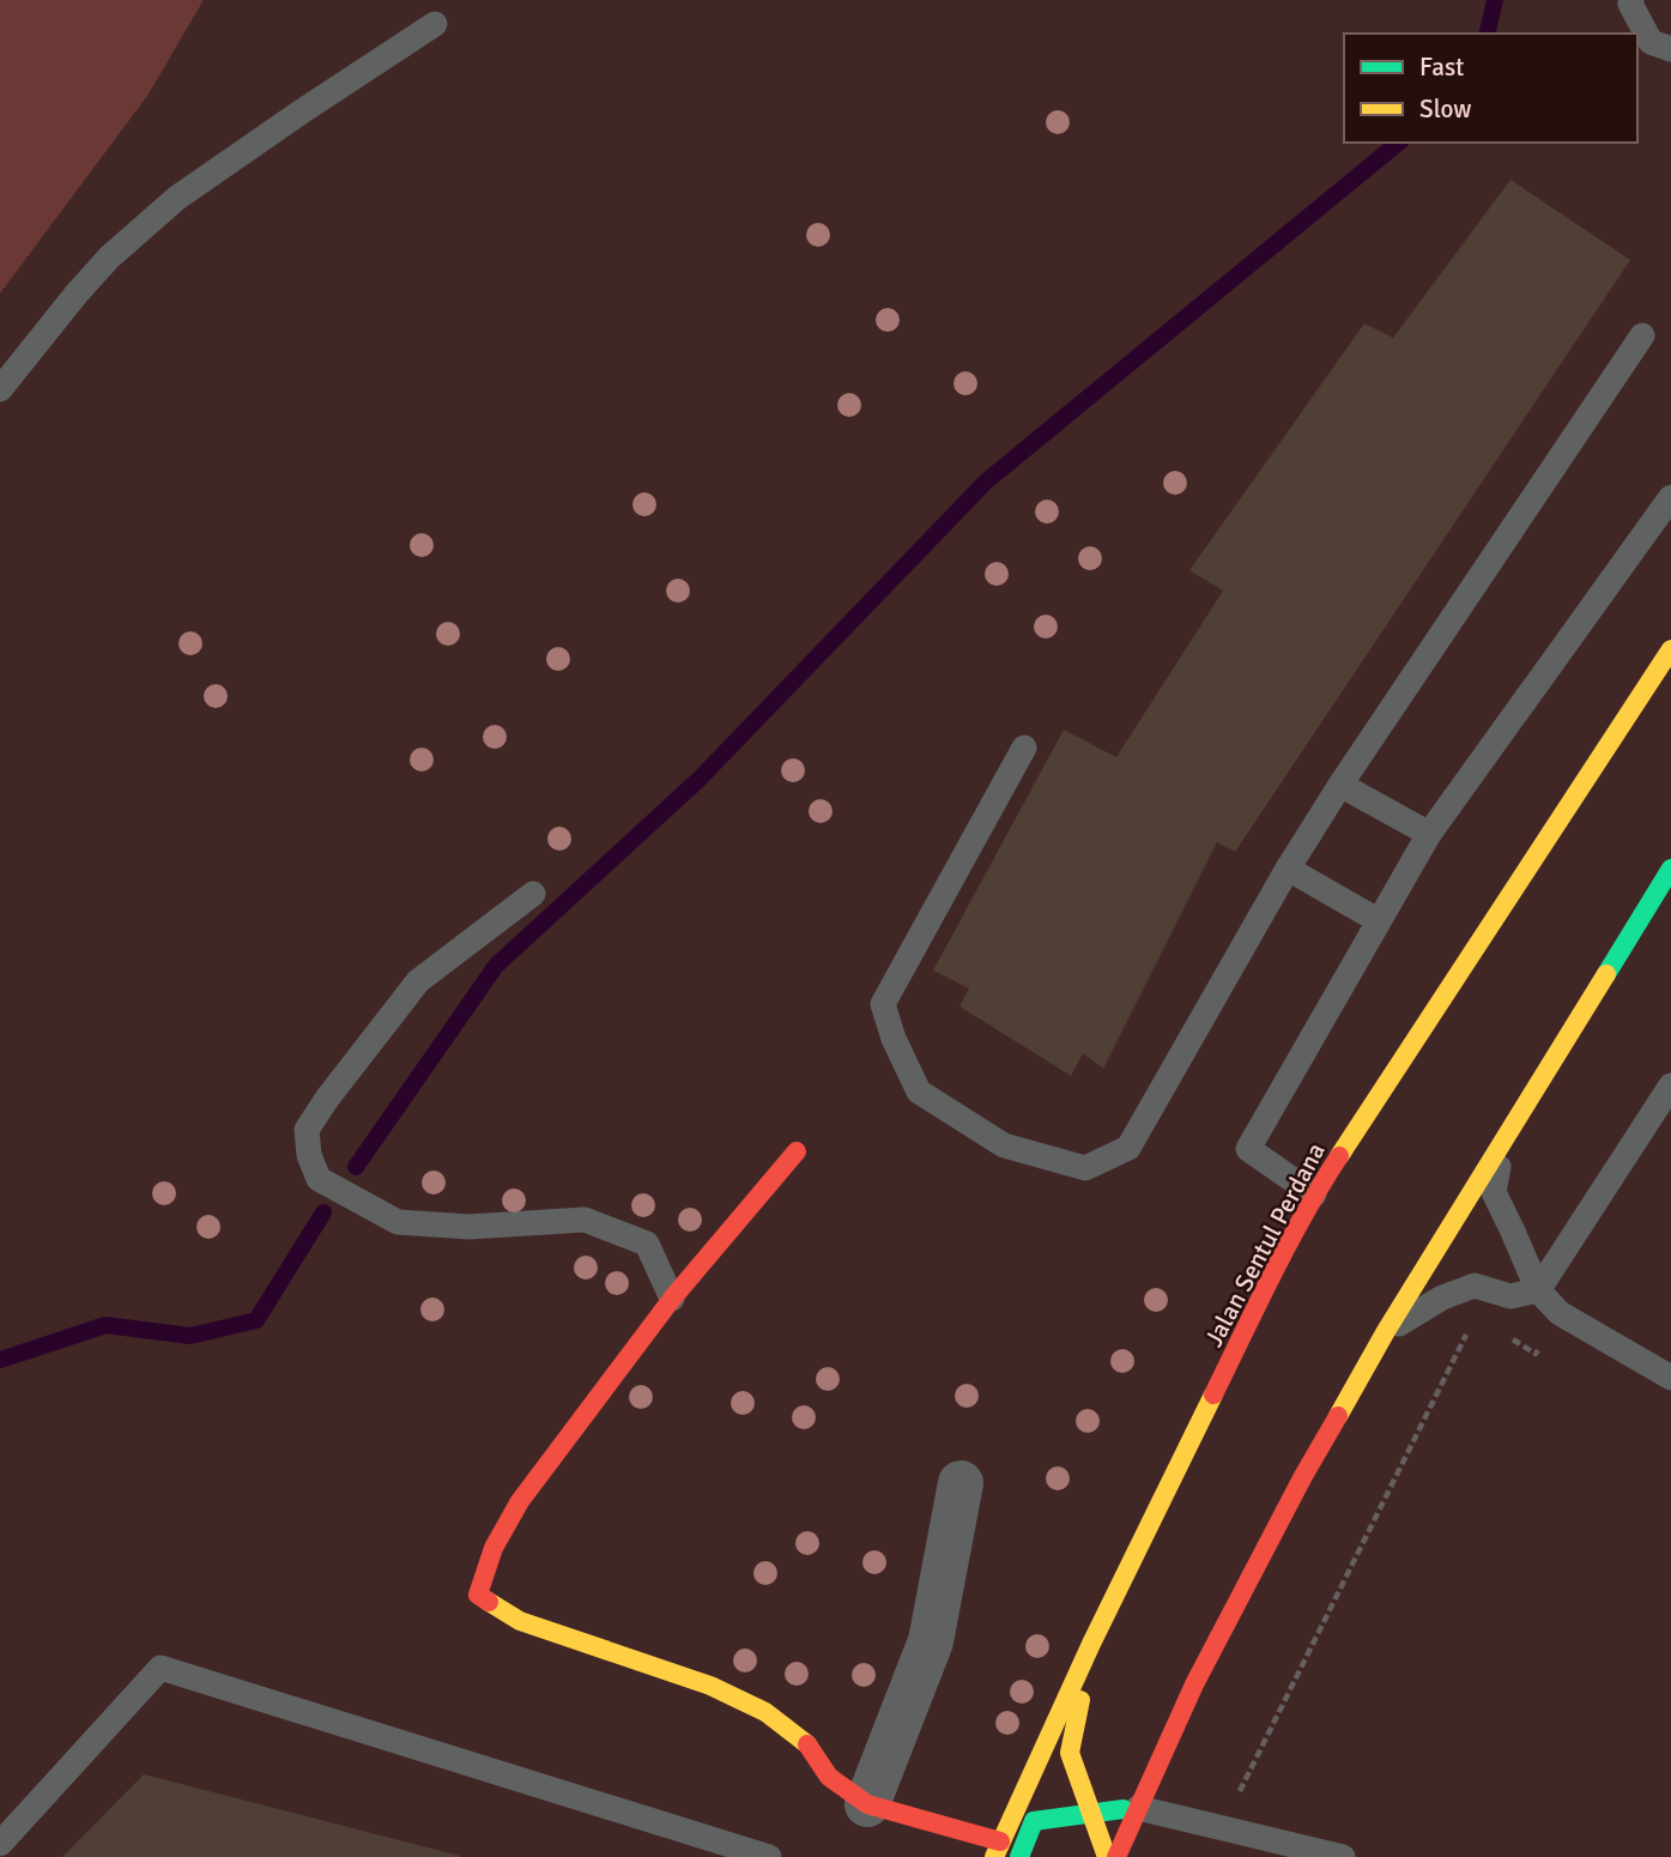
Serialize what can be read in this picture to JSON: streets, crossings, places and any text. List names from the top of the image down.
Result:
{
  "streets": {
    "main road": ["Jalan Sentul Perdana"]
  },
  "legend": ["Fast", "Slow"]
}
